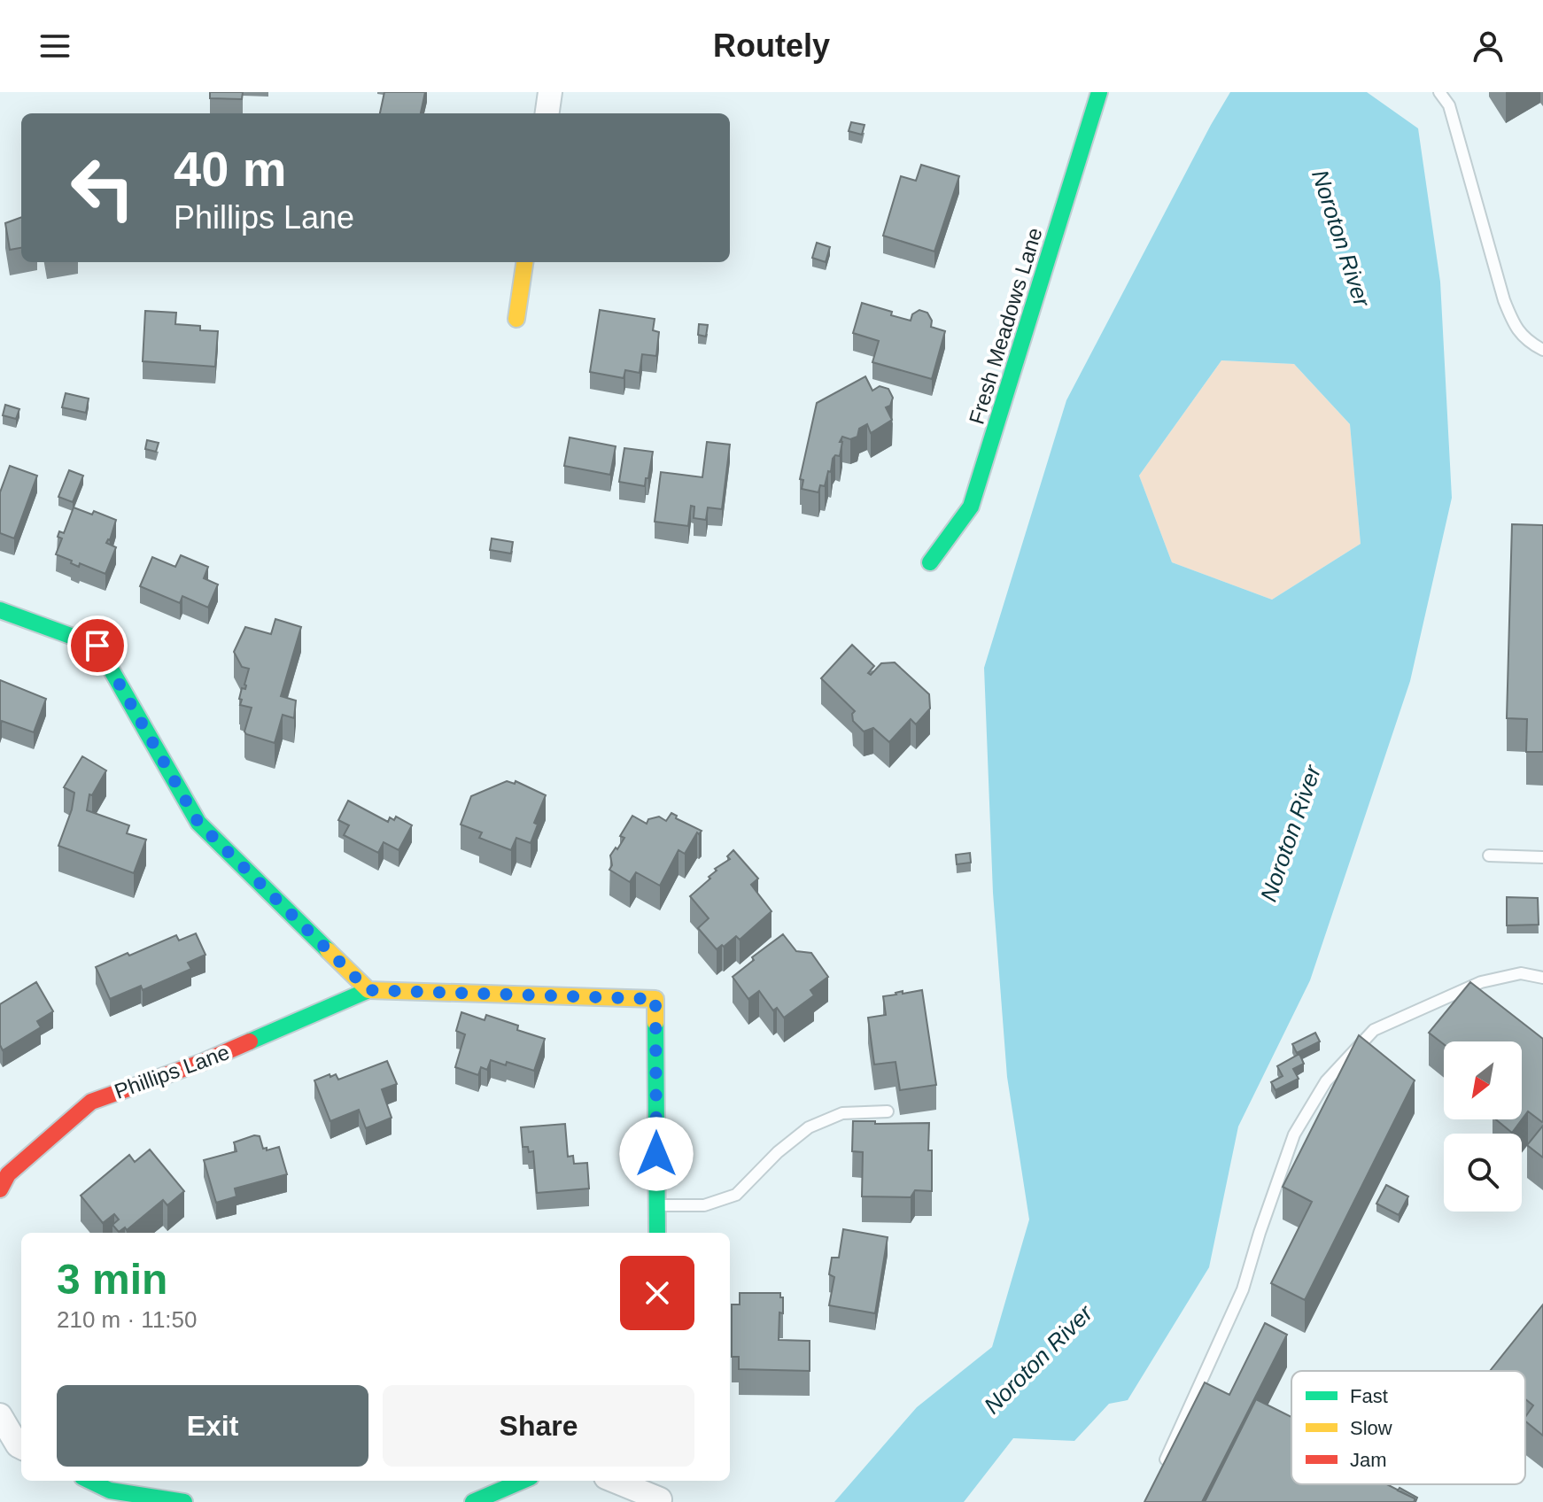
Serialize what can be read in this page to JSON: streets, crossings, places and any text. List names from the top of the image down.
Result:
{
  "streets": {
    "street": ["Fresh Meadows Lane", "Phillips Lane"]
  },
  "water": ["Noroton River"],
  "legend": ["Fast", "Slow", "Jam"],
  "north": "bottom left",
  "page": {
    "header": "Routely",
    "turn": ["40 m", "Phillips Lane"],
    "heading": ["3 min", "210 m · 11:50"],
    "buttons": ["Exit", "Share"]
  }
}
